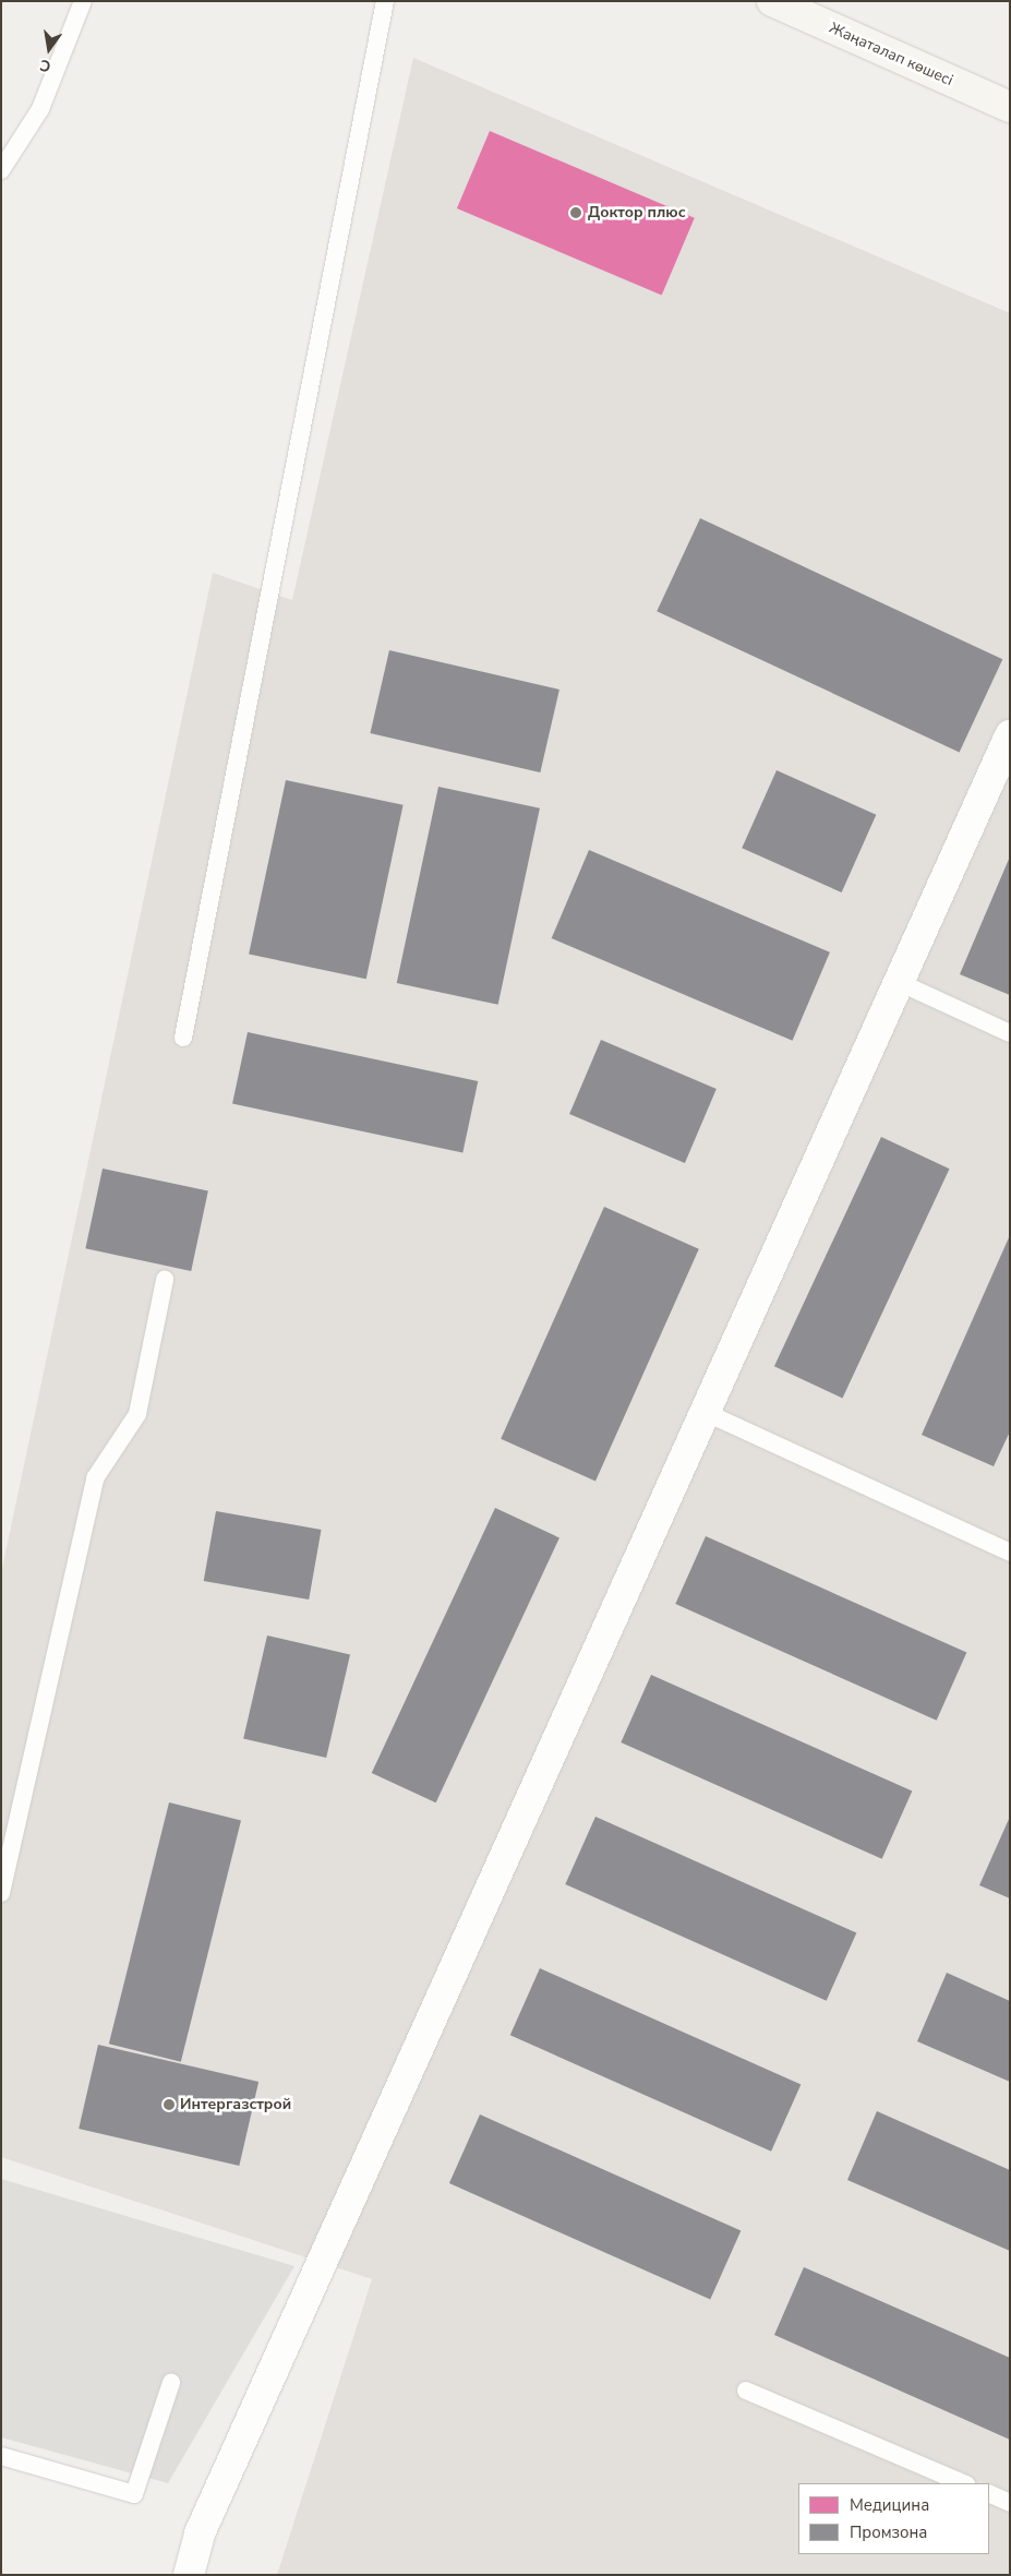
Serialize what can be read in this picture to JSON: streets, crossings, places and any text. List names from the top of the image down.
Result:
{
  "streets": {
    "main road": ["Жаңаталап көшесі"]
  },
  "places": ["Доктор плюс", "Интергазстрой"],
  "legend": ["Медицина", "Промзона"],
  "north": "bottom"
}
